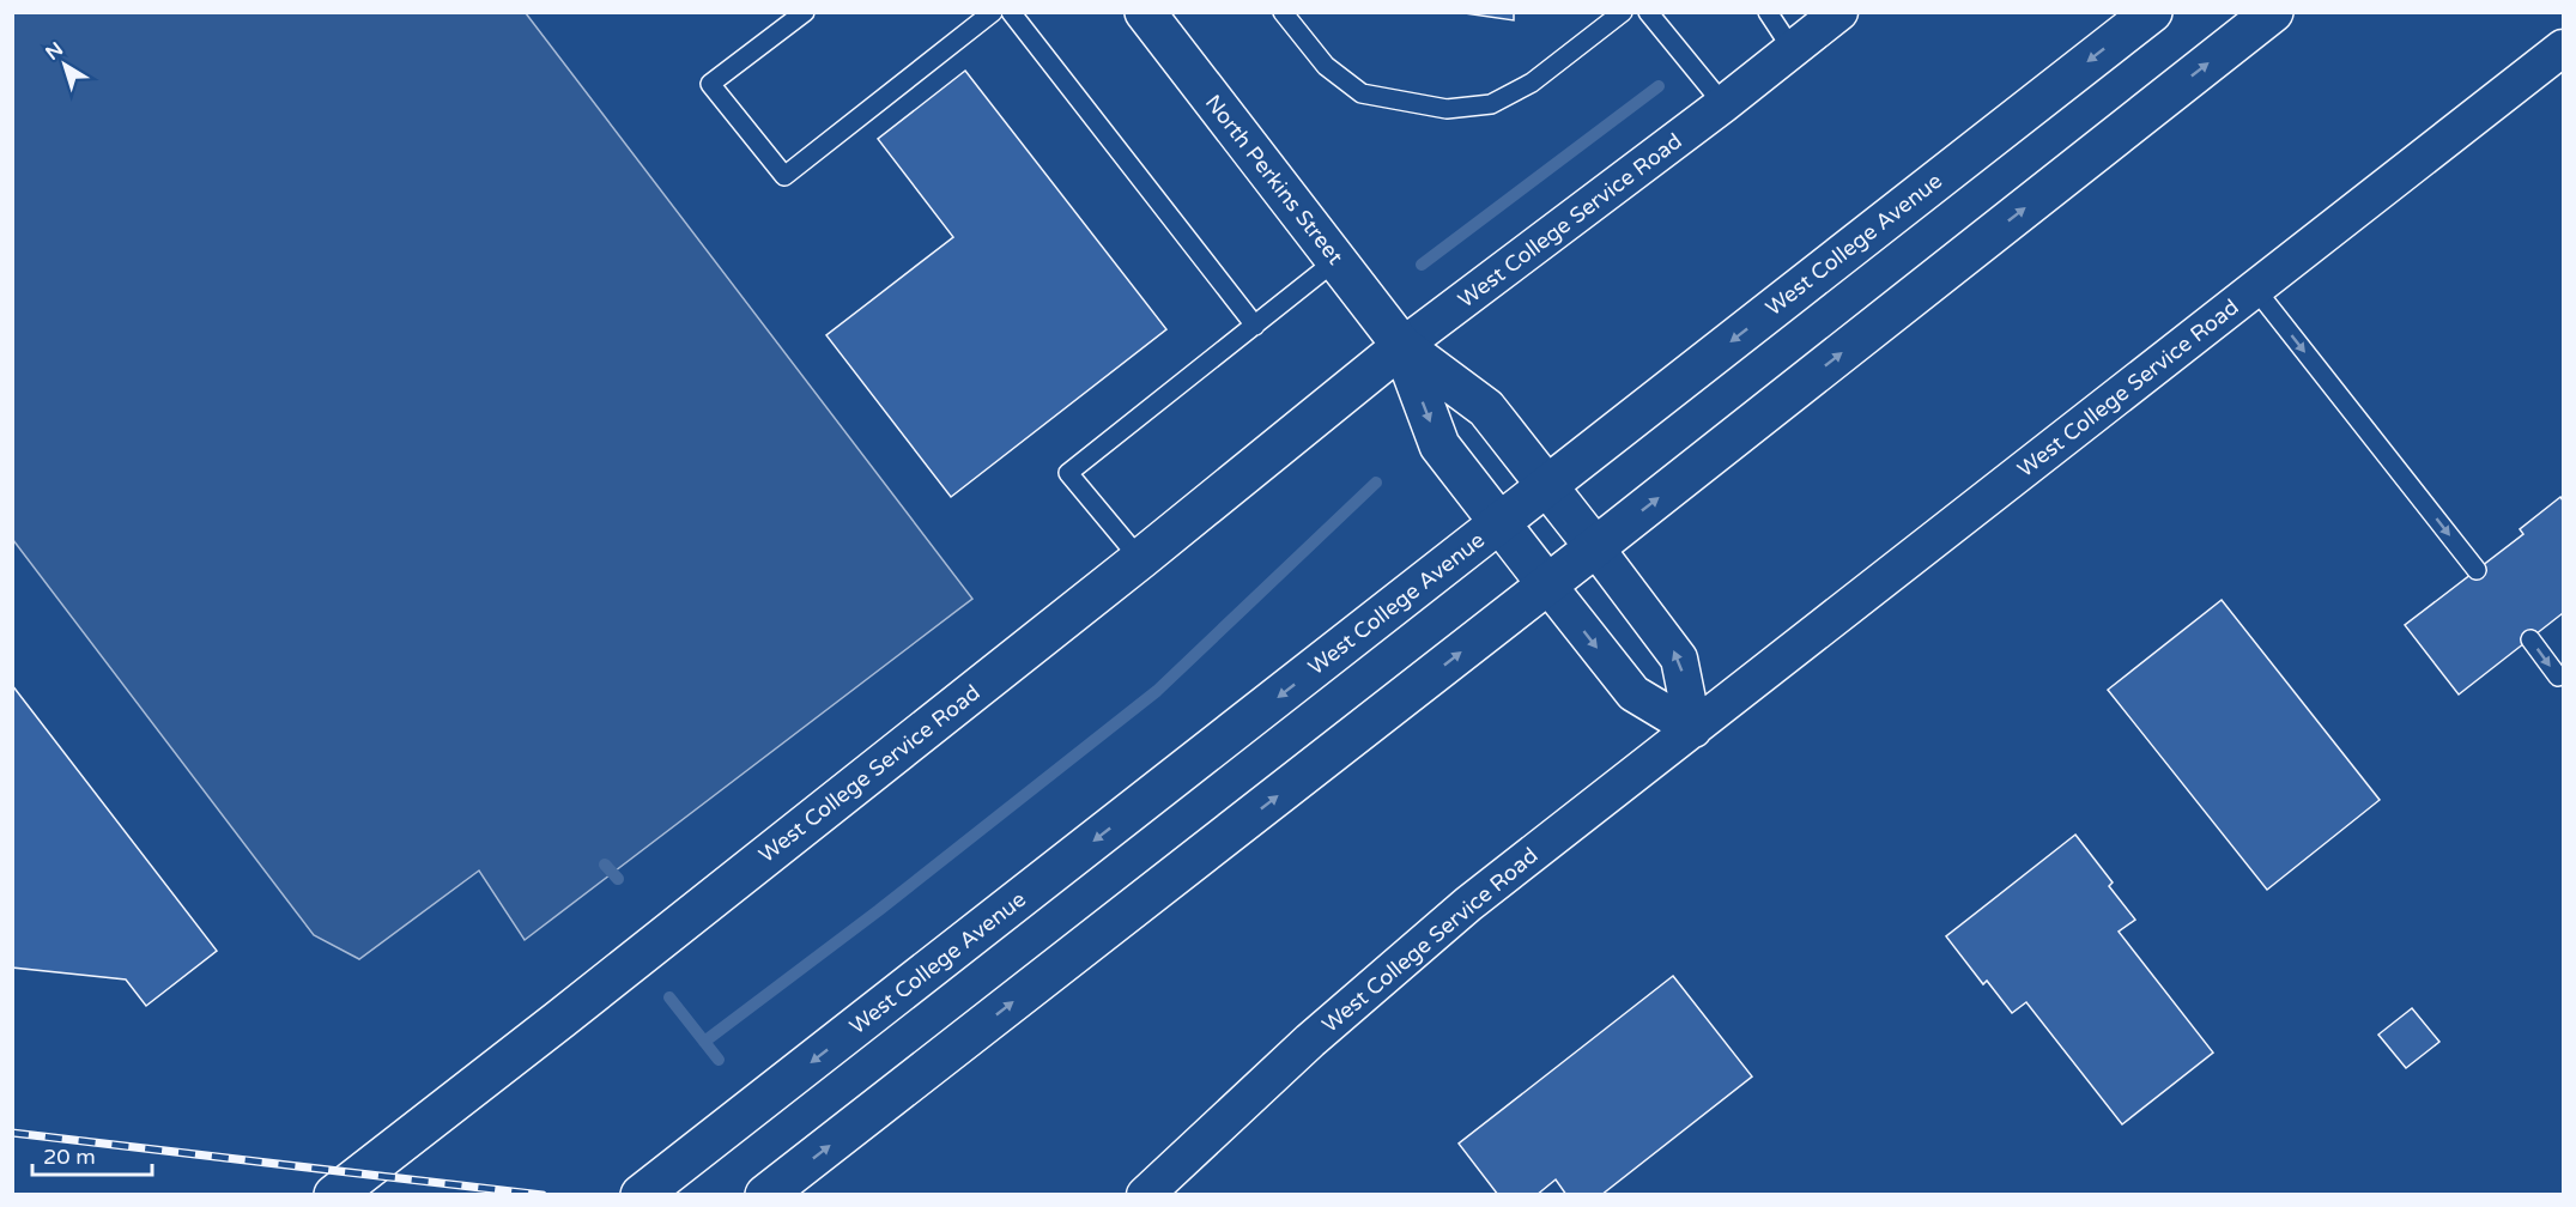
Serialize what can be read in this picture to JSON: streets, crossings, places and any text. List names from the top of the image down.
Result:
{
  "streets": {
    "main road": ["North Perkins Street", "West College Service Road", "West College Avenue"]
  },
  "crossings": [
    ["North Perkins Street", "West College Service Road"]
  ],
  "scale_bar": "20 m",
  "north": "top left"
}
